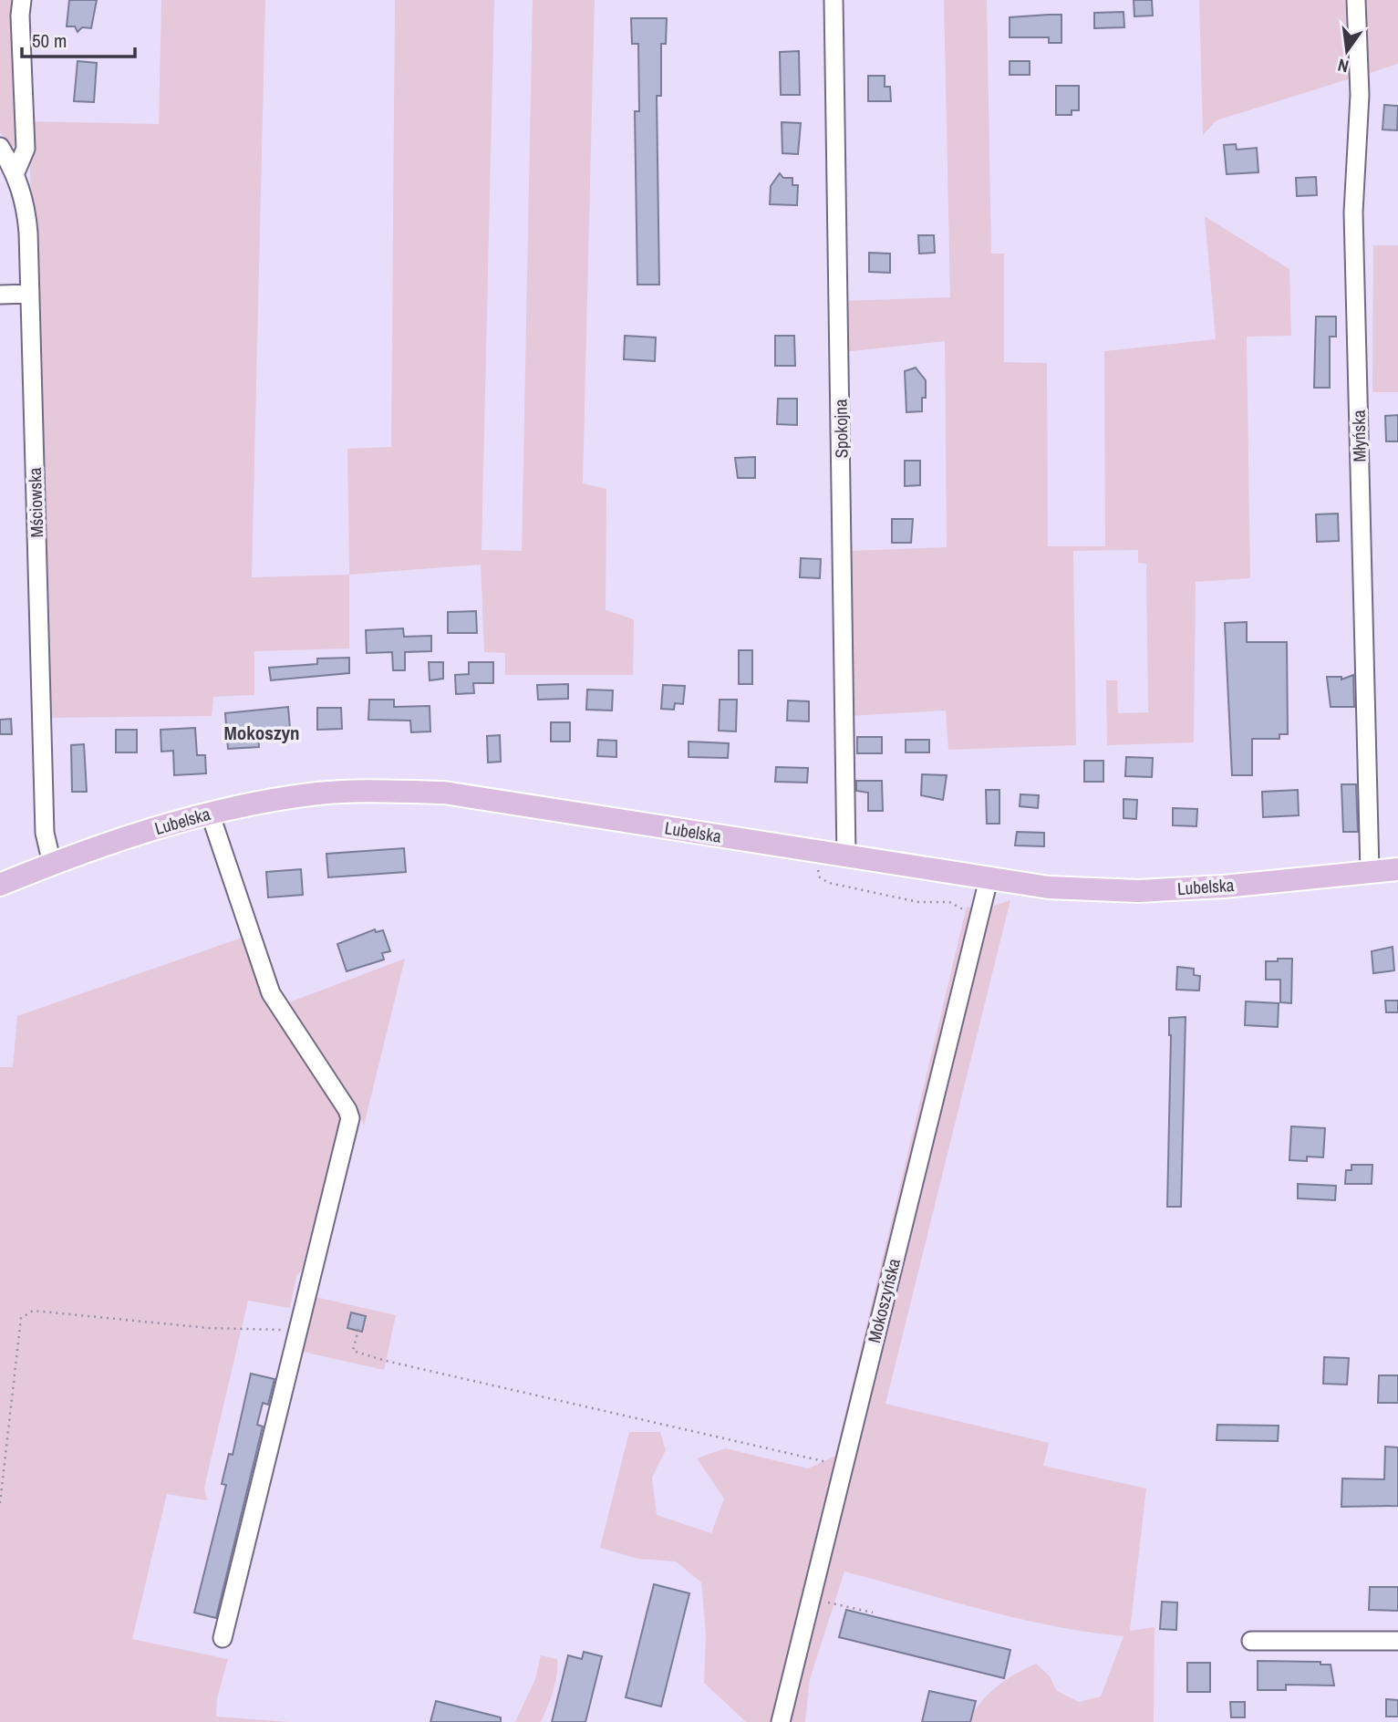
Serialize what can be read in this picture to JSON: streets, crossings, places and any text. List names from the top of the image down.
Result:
{
  "streets": {
    "main road": ["Lubelska"],
    "street": [
      "Spokojna",
      "Młyńska",
      "Mściowska",
      "Mokoszyńska"
    ]
  },
  "crossings": [
    ["Spokojna", "Lubelska"],
    ["Młyńska", "Lubelska"],
    ["Mściowska", "Lubelska"],
    ["Lubelska", "Mokoszyńska"]
  ],
  "districts": ["Mokoszyn"],
  "scale_bar": "50 m",
  "north": "bottom"
}
